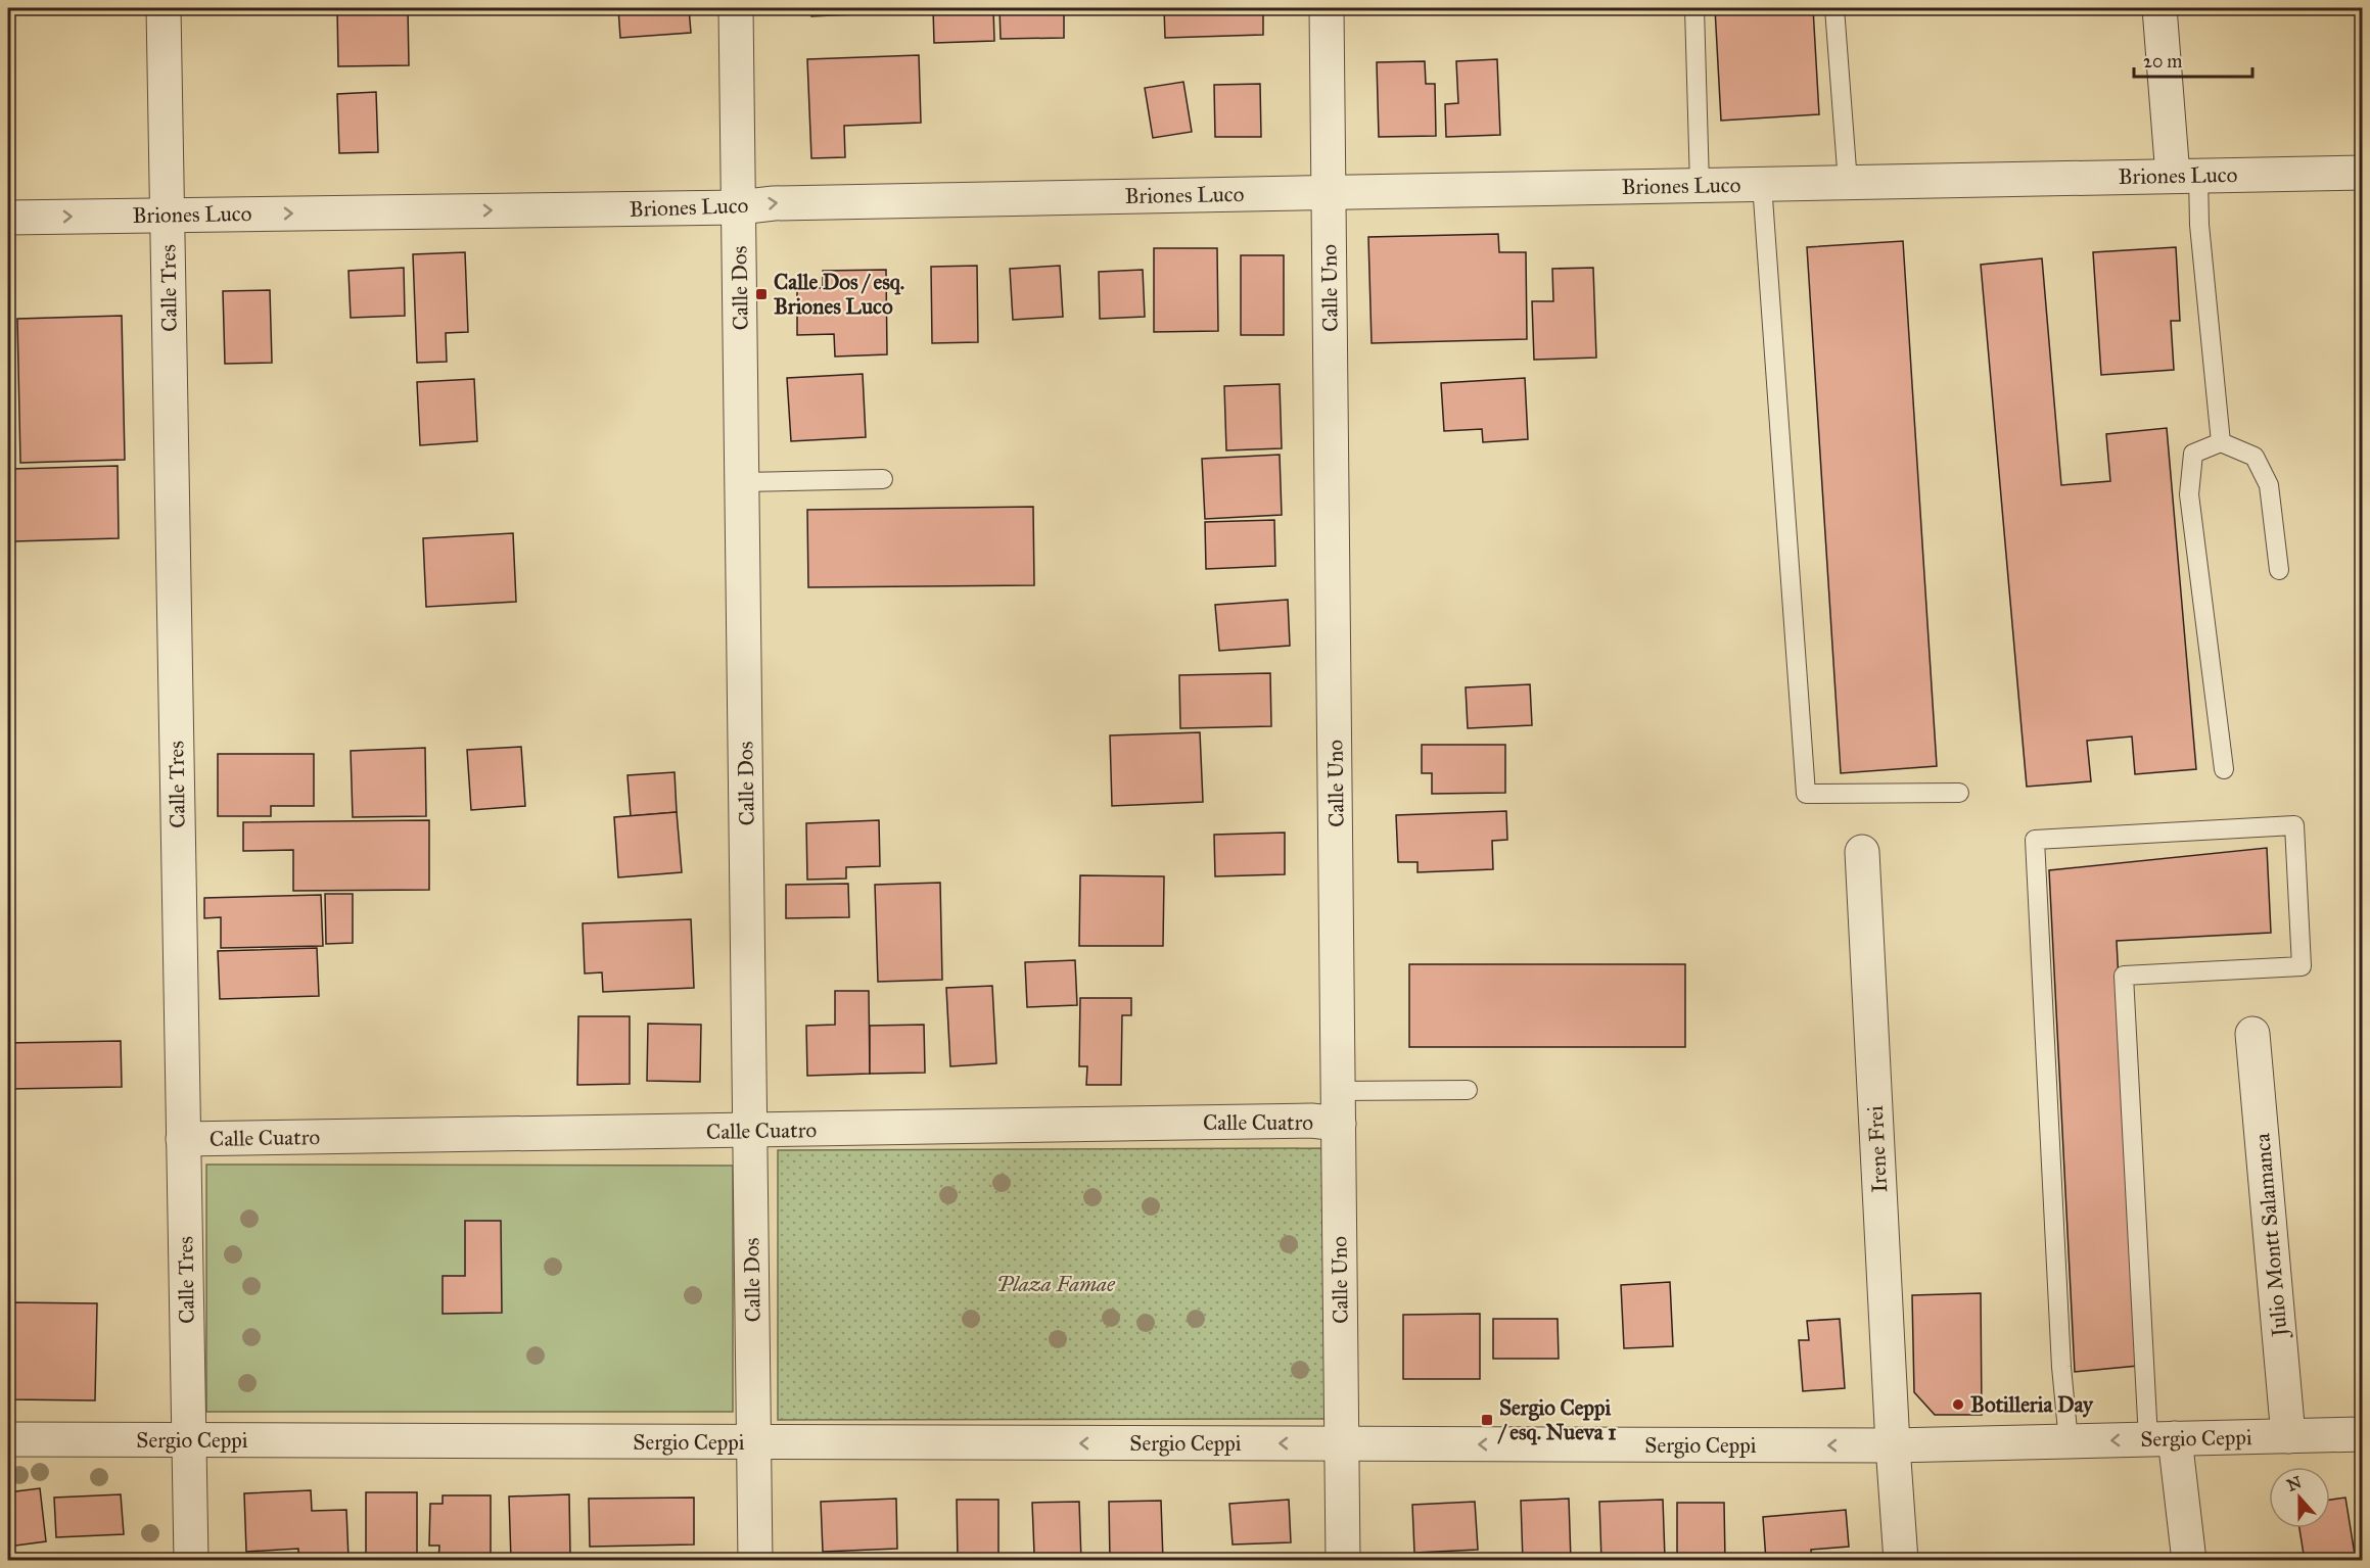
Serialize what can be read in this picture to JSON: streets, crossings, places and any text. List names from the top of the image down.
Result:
{
  "streets": {
    "street": [
      "Briones Luco",
      "Calle Tres",
      "Calle Dos",
      "Calle Uno",
      "Calle Cuatro",
      "Irene Frei",
      "Julio Montt Salamanca",
      "Sergio Ceppi"
    ]
  },
  "crossings": [
    ["Briones Luco", "Calle Tres"],
    ["Briones Luco", "Calle Dos"],
    ["Briones Luco", "Calle Uno"],
    ["Calle Tres", "Calle Cuatro"],
    ["Calle Tres", "Sergio Ceppi"],
    ["Calle Dos", "Calle Cuatro"],
    ["Calle Dos", "Sergio Ceppi"],
    ["Calle Uno", "Calle Cuatro"],
    ["Calle Uno", "Sergio Ceppi"],
    ["Irene Frei", "Sergio Ceppi"],
    ["Julio Montt Salamanca", "Sergio Ceppi"]
  ],
  "one_way": ["Briones Luco", "Sergio Ceppi"],
  "parks": ["Plaza Famae"],
  "places": {
    "transit": ["Calle Dos / esq. Briones Luco", "Sergio Ceppi / esq. Nueva 1"],
    "other": ["Botilleria Day"]
  },
  "scale_bar": "20 m",
  "north": "top"
}
